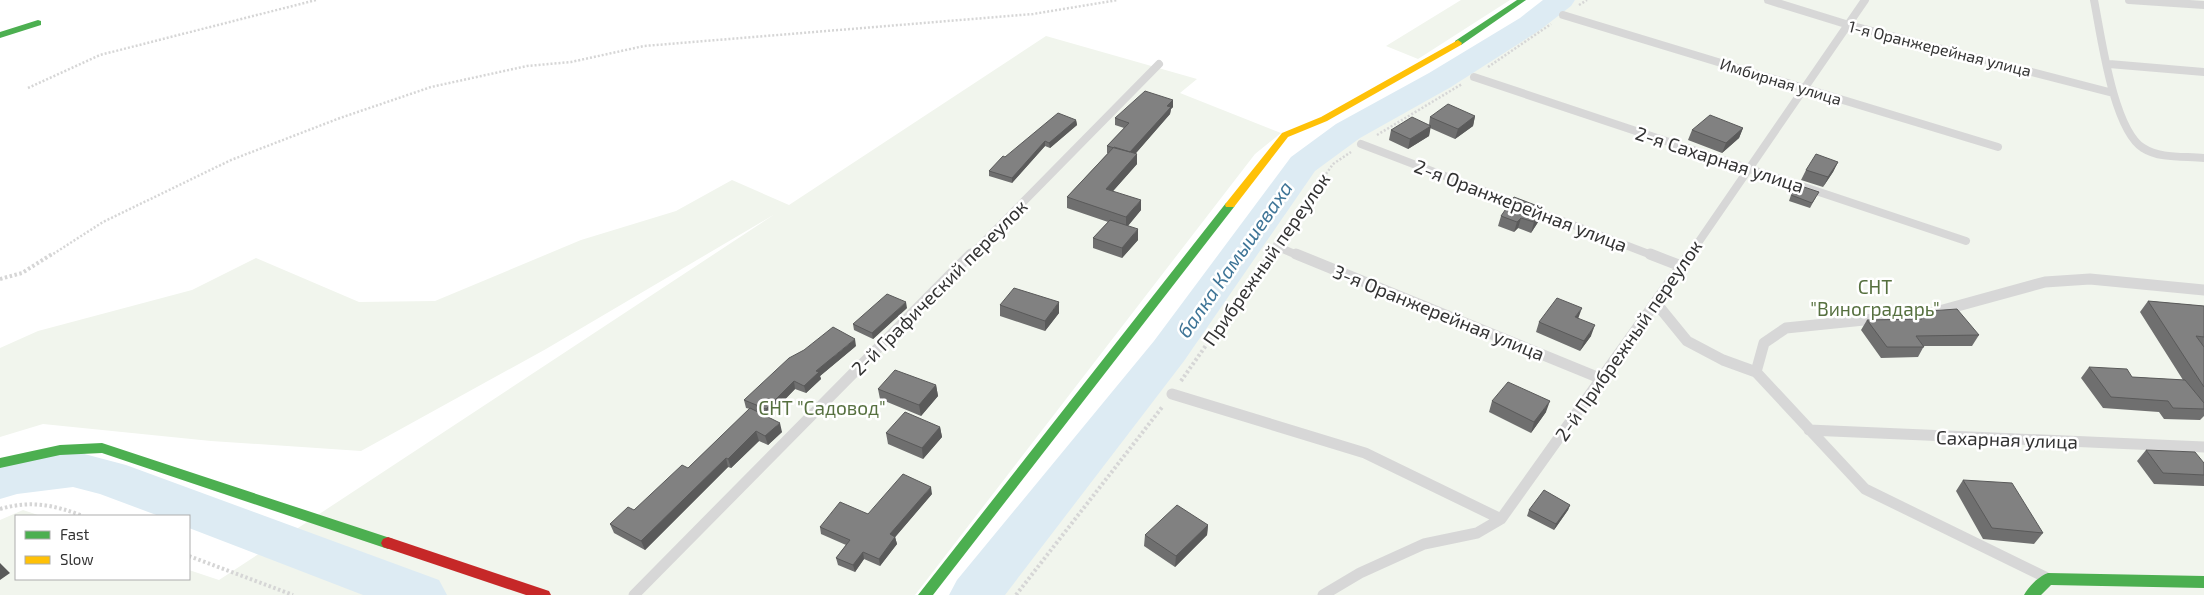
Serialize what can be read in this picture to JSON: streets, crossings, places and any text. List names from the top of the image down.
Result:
{
  "streets": {
    "lane": [
      "1-я Оранжерейная улица",
      "Имбирная улица",
      "2-я Сахарная улица",
      "2-я Оранжерейная улица",
      "2-й Графический переулок",
      "3-я Оранжерейная улица",
      "2-й Прибрежный переулок",
      "Сахарная улица"
    ],
    "path": ["Прибрежный переулок"]
  },
  "crossings": [
    ["1-я Оранжерейная улица", "2-й Прибрежный переулок"],
    ["Имбирная улица", "Прибрежный переулок"],
    ["Имбирная улица", "2-й Прибрежный переулок"],
    ["2-я Сахарная улица", "Прибрежный переулок"],
    ["2-я Сахарная улица", "2-й Прибрежный переулок"],
    ["2-я Оранжерейная улица", "Прибрежный переулок"],
    ["2-я Оранжерейная улица", "2-й Прибрежный переулок"],
    ["Прибрежный переулок", "3-я Оранжерейная улица"],
    ["3-я Оранжерейная улица", "2-й Прибрежный переулок"]
  ],
  "water": ["балка Камышеваха"],
  "parks": ["СНТ \"Виноградарь\"", "СНТ \"Садовод\""],
  "legend": ["Fast", "Slow"]
}
